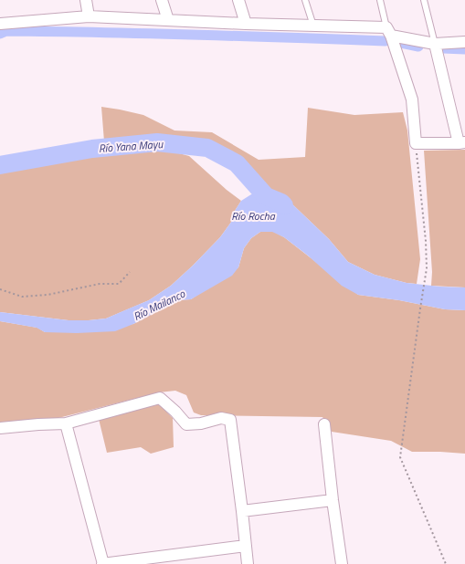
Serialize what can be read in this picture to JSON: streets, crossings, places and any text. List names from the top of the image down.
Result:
{
  "water": ["Río Yana Mayu", "Río Rocha", "Río Mailanco"]
}
